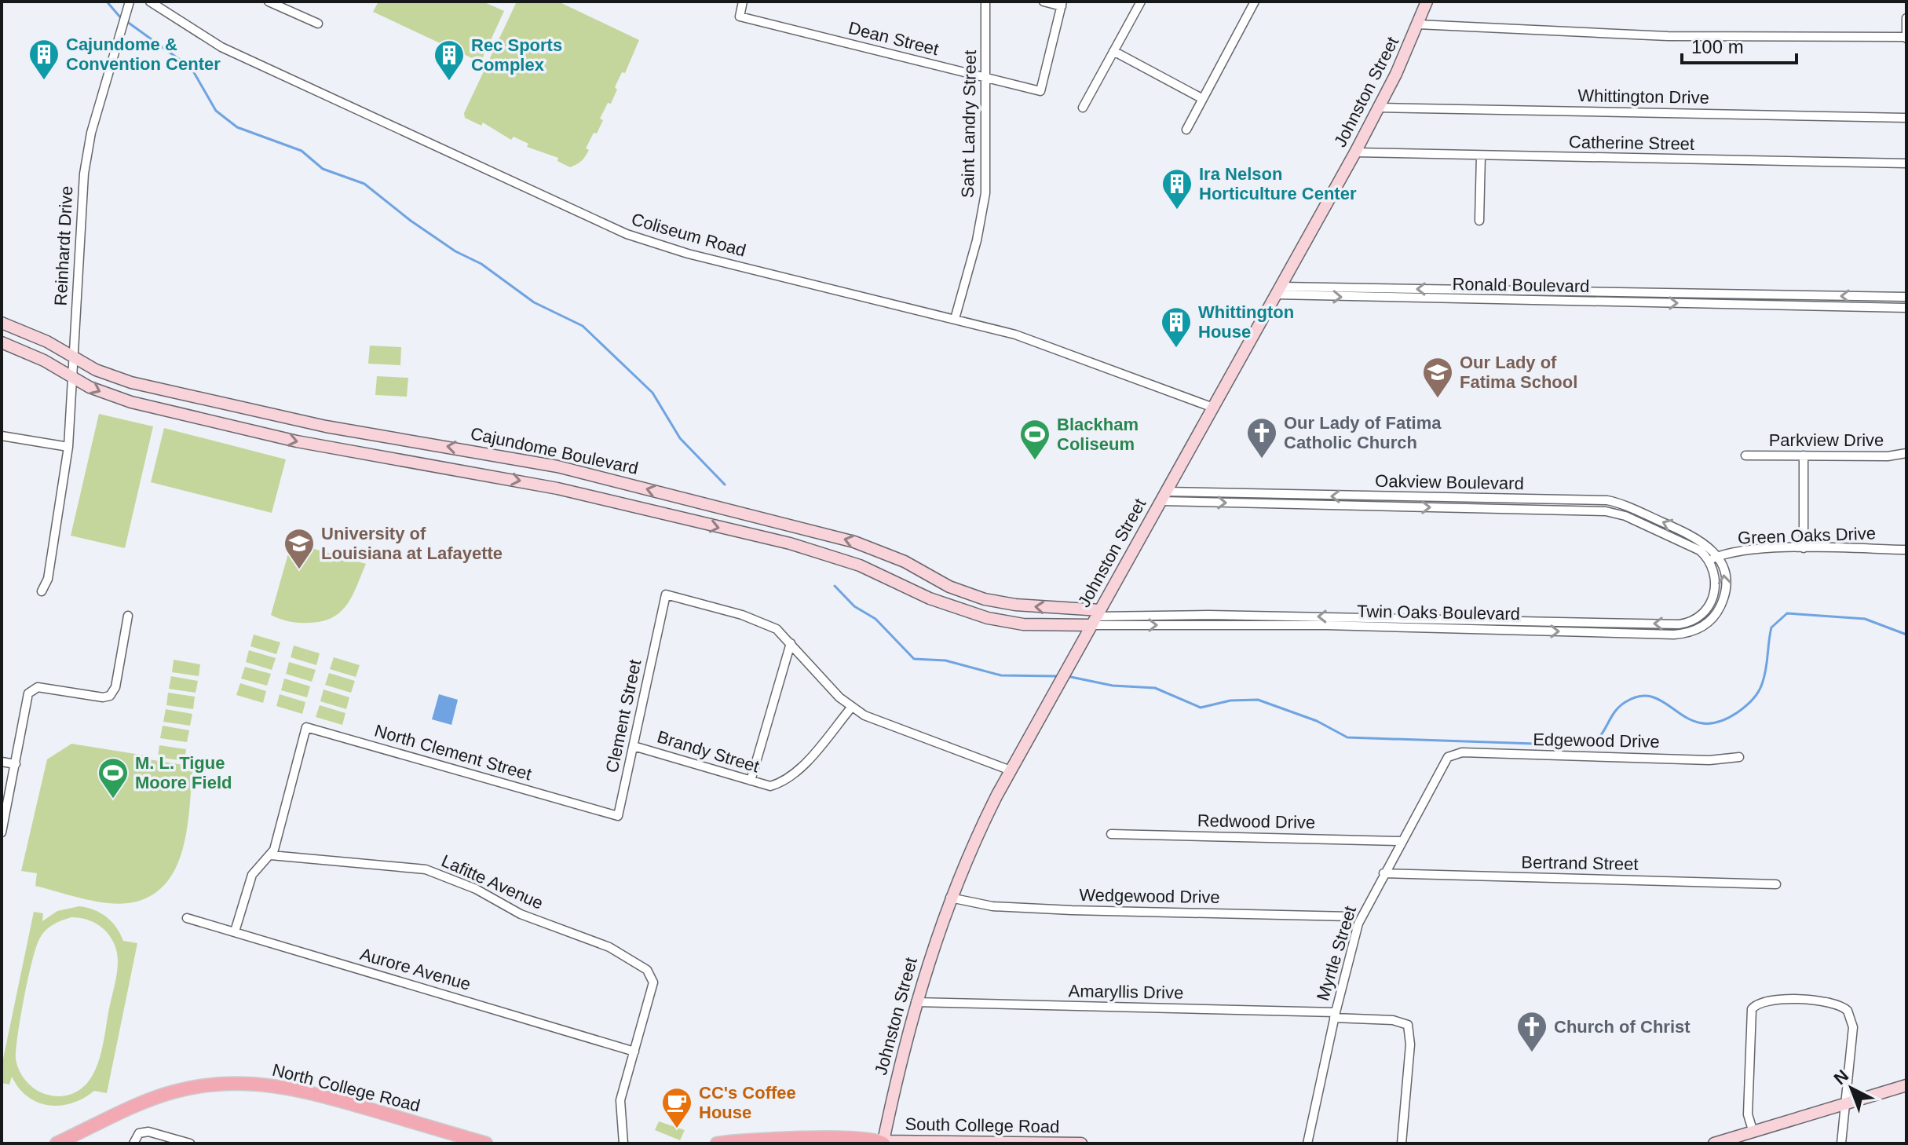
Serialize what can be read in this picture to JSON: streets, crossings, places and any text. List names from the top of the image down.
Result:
{
  "streets": {
    "main road": ["North College Road"],
    "street": [
      "Dean Street",
      "Johnston Street",
      "Whittington Drive",
      "Saint Landry Street",
      "Catherine Street",
      "Coliseum Road",
      "Reinhardt Drive",
      "Ronald Boulevard",
      "Parkview Drive",
      "Cajundome Boulevard",
      "Oakview Boulevard",
      "Green Oaks Drive",
      "Twin Oaks Boulevard",
      "Clement Street",
      "Edgewood Drive",
      "Brandy Street",
      "North Clement Street",
      "Redwood Drive",
      "Bertrand Street",
      "Lafitte Avenue",
      "Wedgewood Drive",
      "Myrtle Street",
      "Aurore Avenue",
      "Amaryllis Drive",
      "South College Road"
    ]
  },
  "crossings": [
    ["Dean Street", "Saint Landry Street"],
    ["Johnston Street", "Whittington Drive"],
    ["Johnston Street", "Catherine Street"],
    ["Johnston Street", "Coliseum Road"],
    ["Johnston Street", "Ronald Boulevard"],
    ["Johnston Street", "Cajundome Boulevard"],
    ["Johnston Street", "Oakview Boulevard"],
    ["Johnston Street", "Twin Oaks Boulevard"],
    ["Johnston Street", "Wedgewood Drive"],
    ["Johnston Street", "Amaryllis Drive"],
    ["Johnston Street", "South College Road"],
    ["Saint Landry Street", "Coliseum Road"],
    ["Reinhardt Drive", "Cajundome Boulevard"],
    ["Cajundome Boulevard", "Twin Oaks Boulevard"],
    ["Oakview Boulevard", "Green Oaks Drive"],
    ["Oakview Boulevard", "Twin Oaks Boulevard"],
    ["Green Oaks Drive", "Twin Oaks Boulevard"],
    ["Clement Street", "Brandy Street"],
    ["Clement Street", "North Clement Street"],
    ["Edgewood Drive", "Myrtle Street"],
    ["North Clement Street", "Lafitte Avenue"],
    ["Redwood Drive", "Myrtle Street"],
    ["Bertrand Street", "Myrtle Street"],
    ["Lafitte Avenue", "Aurore Avenue"],
    ["Myrtle Street", "Amaryllis Drive"]
  ],
  "places": {
    "building": [
      "Cajundome & Convention Center",
      "Rec Sports Complex",
      "Ira Nelson Horticulture Center",
      "Whittington House"
    ],
    "school or university": ["Our Lady of Fatima School", "University of Louisiana at Lafayette"],
    "church": ["Our Lady of Fatima Catholic Church", "Church of Christ"],
    "sports": ["Blackham Coliseum", "M. L. Tigue Moore Field"],
    "cafe": ["CC's Coffee House"]
  },
  "scale_bar": "100 m",
  "north": "top left"
}
